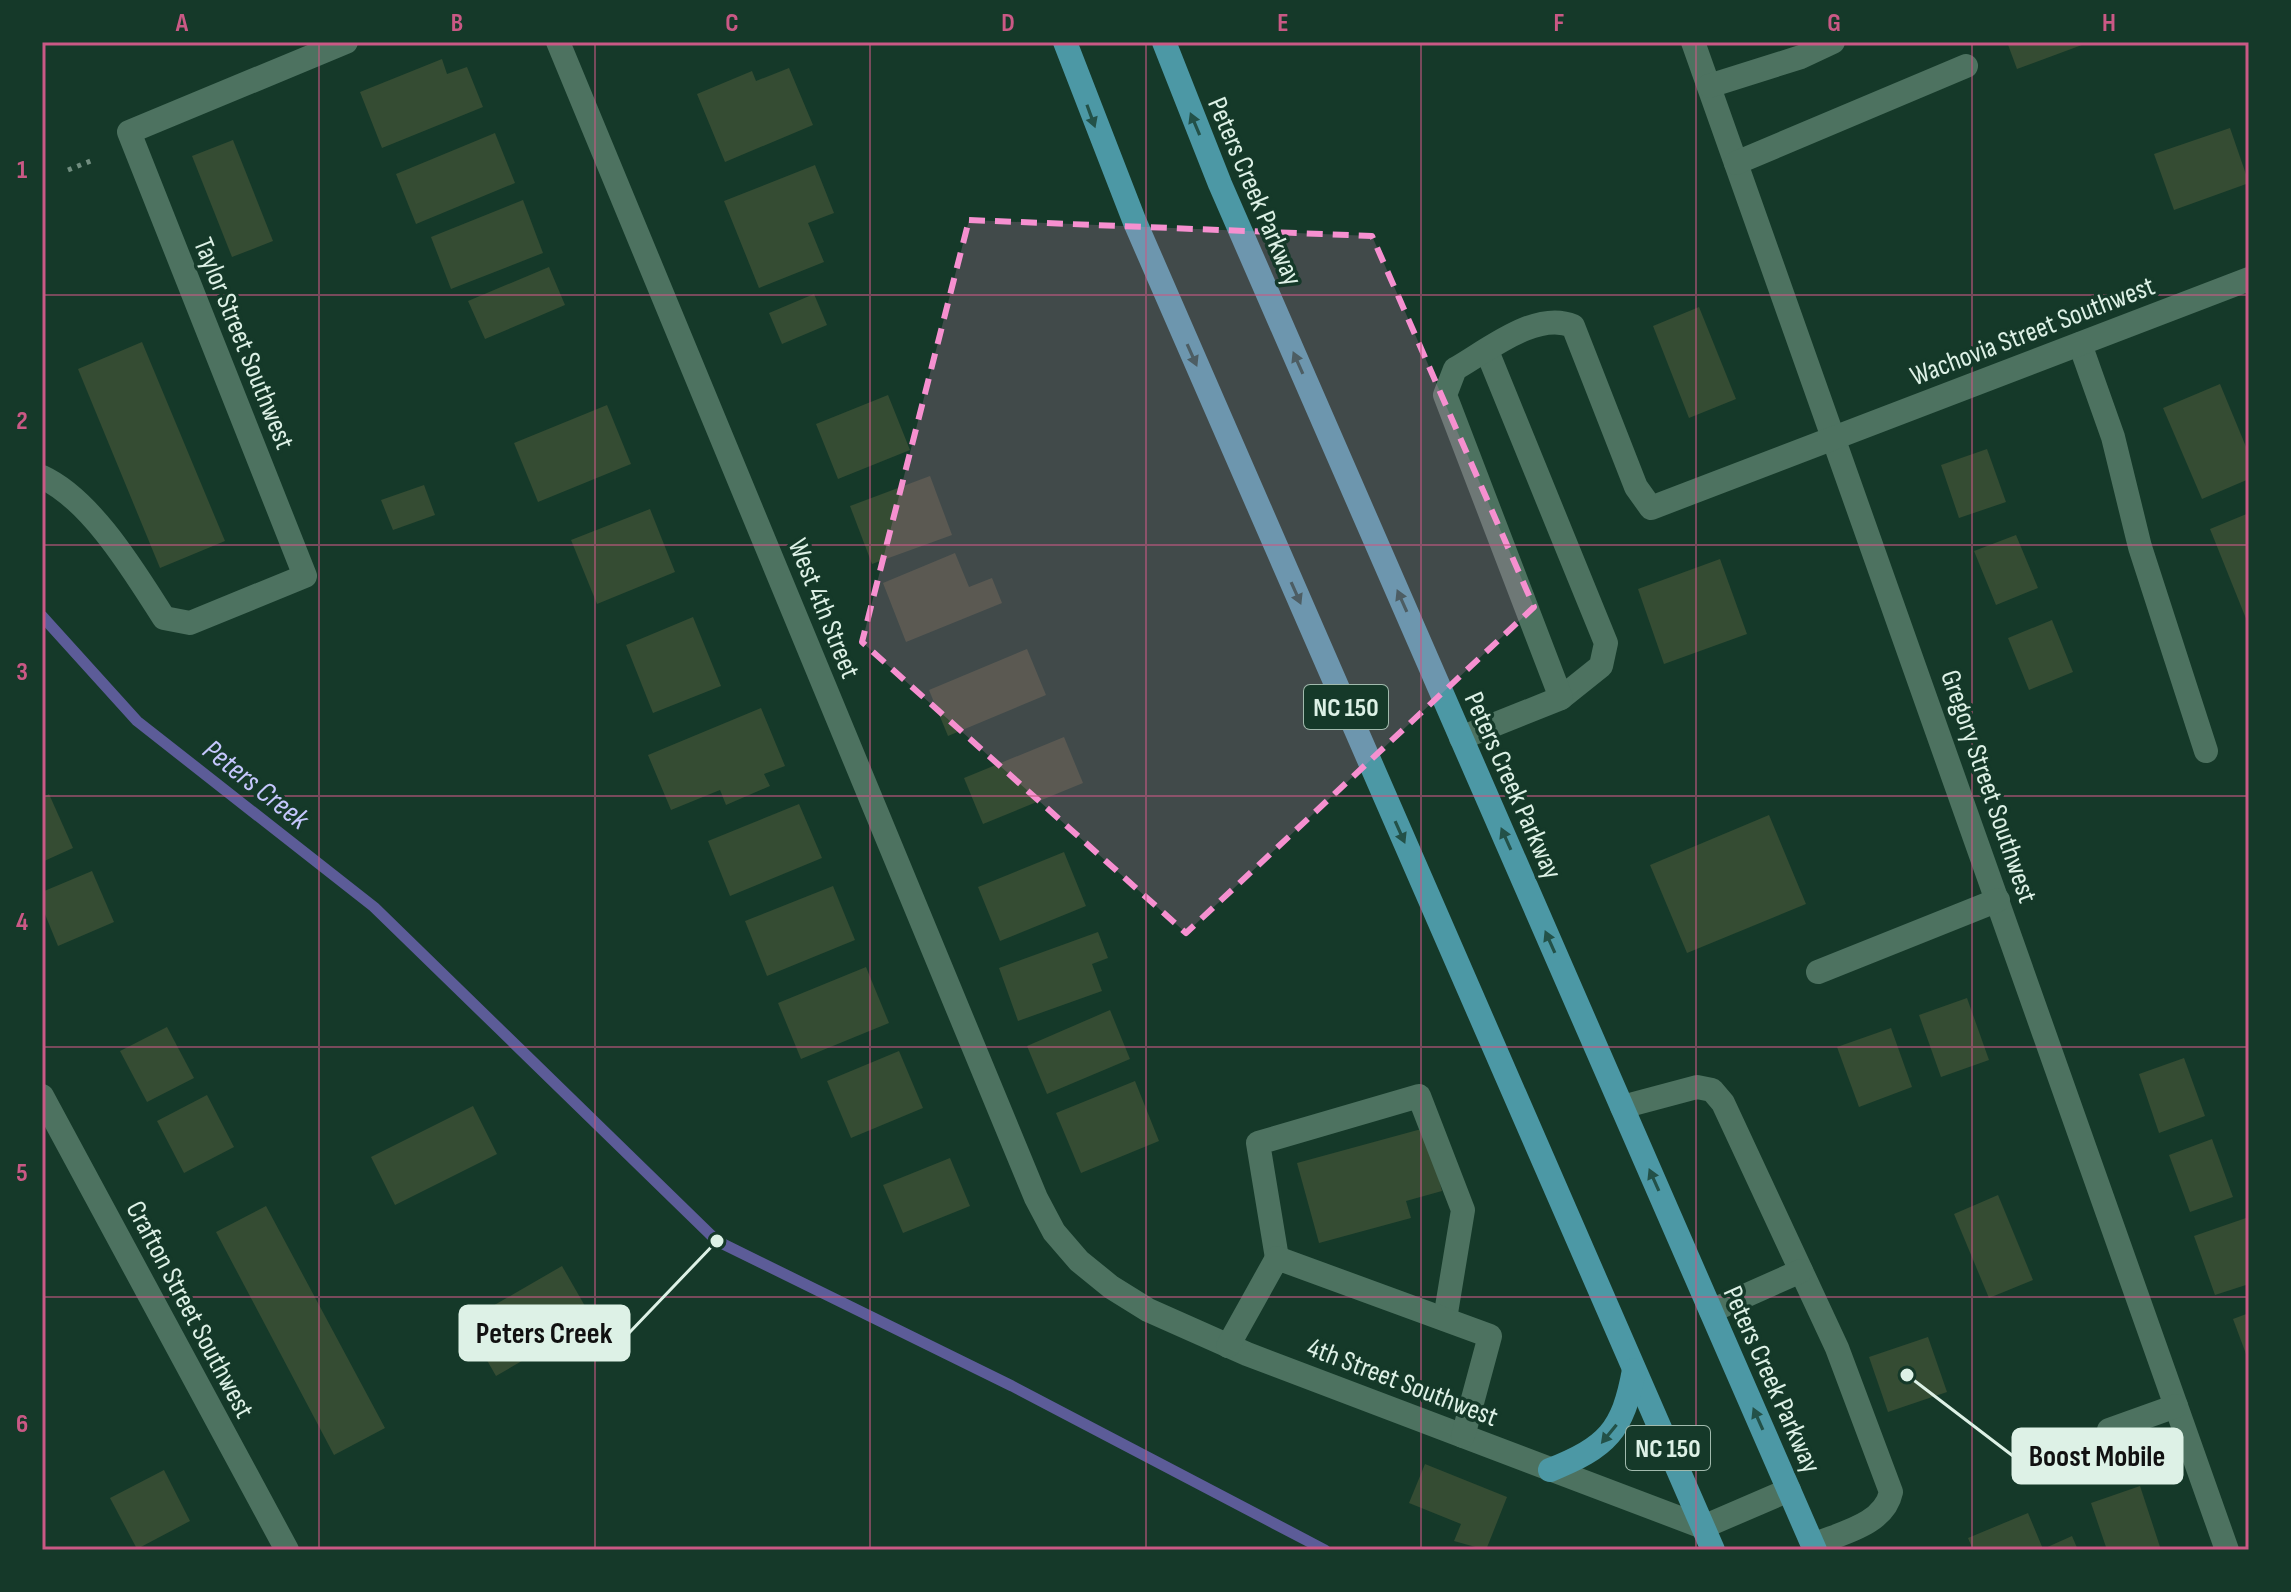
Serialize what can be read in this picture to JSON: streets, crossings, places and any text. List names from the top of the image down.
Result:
{
  "streets": {
    "main road": ["Peters Creek Parkway", "NC 150"],
    "street": [
      "Wachovia Street Southwest",
      "Taylor Street Southwest",
      "West 4th Street",
      "Gregory Street Southwest",
      "Crafton Street Southwest",
      "4th Street Southwest"
    ]
  },
  "crossings": [
    ["Wachovia Street Southwest", "Gregory Street Southwest"],
    ["West 4th Street", "4th Street Southwest"],
    ["NC 150", "4th Street Southwest"]
  ],
  "water": ["Peters Creek"],
  "places": ["Peters Creek", "Boost Mobile"],
  "grid": {
    "columns": [
      "A",
      "B",
      "C",
      "D",
      "E",
      "F",
      "G",
      "H"
    ],
    "rows": [
      "1",
      "2",
      "3",
      "4",
      "5",
      "6"
    ]
  }
}
